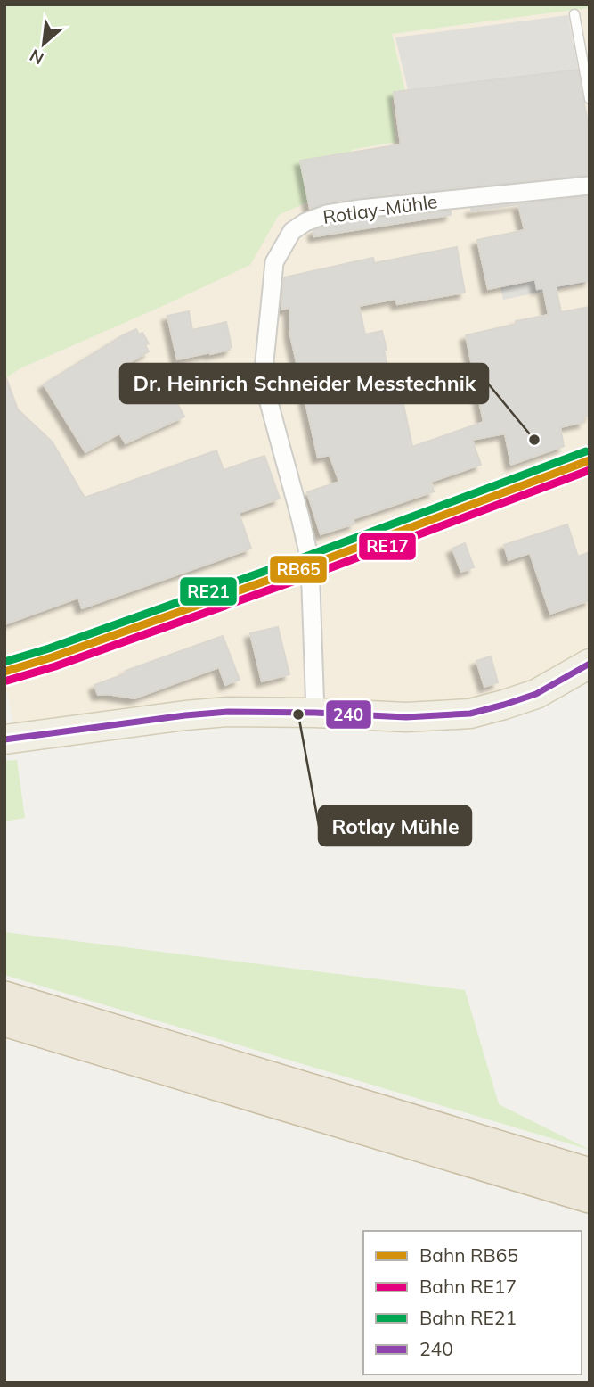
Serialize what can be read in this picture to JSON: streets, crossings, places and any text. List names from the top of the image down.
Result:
{
  "streets": {
    "street": ["Rotlay-Mühle"]
  },
  "places": ["Dr. Heinrich Schneider Messtechnik", "Rotlay Mühle"],
  "lines": [
    "rail line RE21",
    "rail line RB65",
    "rail line RE17",
    "transit line 240"
  ],
  "legend": [
    "Bahn RB65",
    "Bahn RE17",
    "Bahn RE21",
    "240"
  ],
  "north": "bottom left"
}
